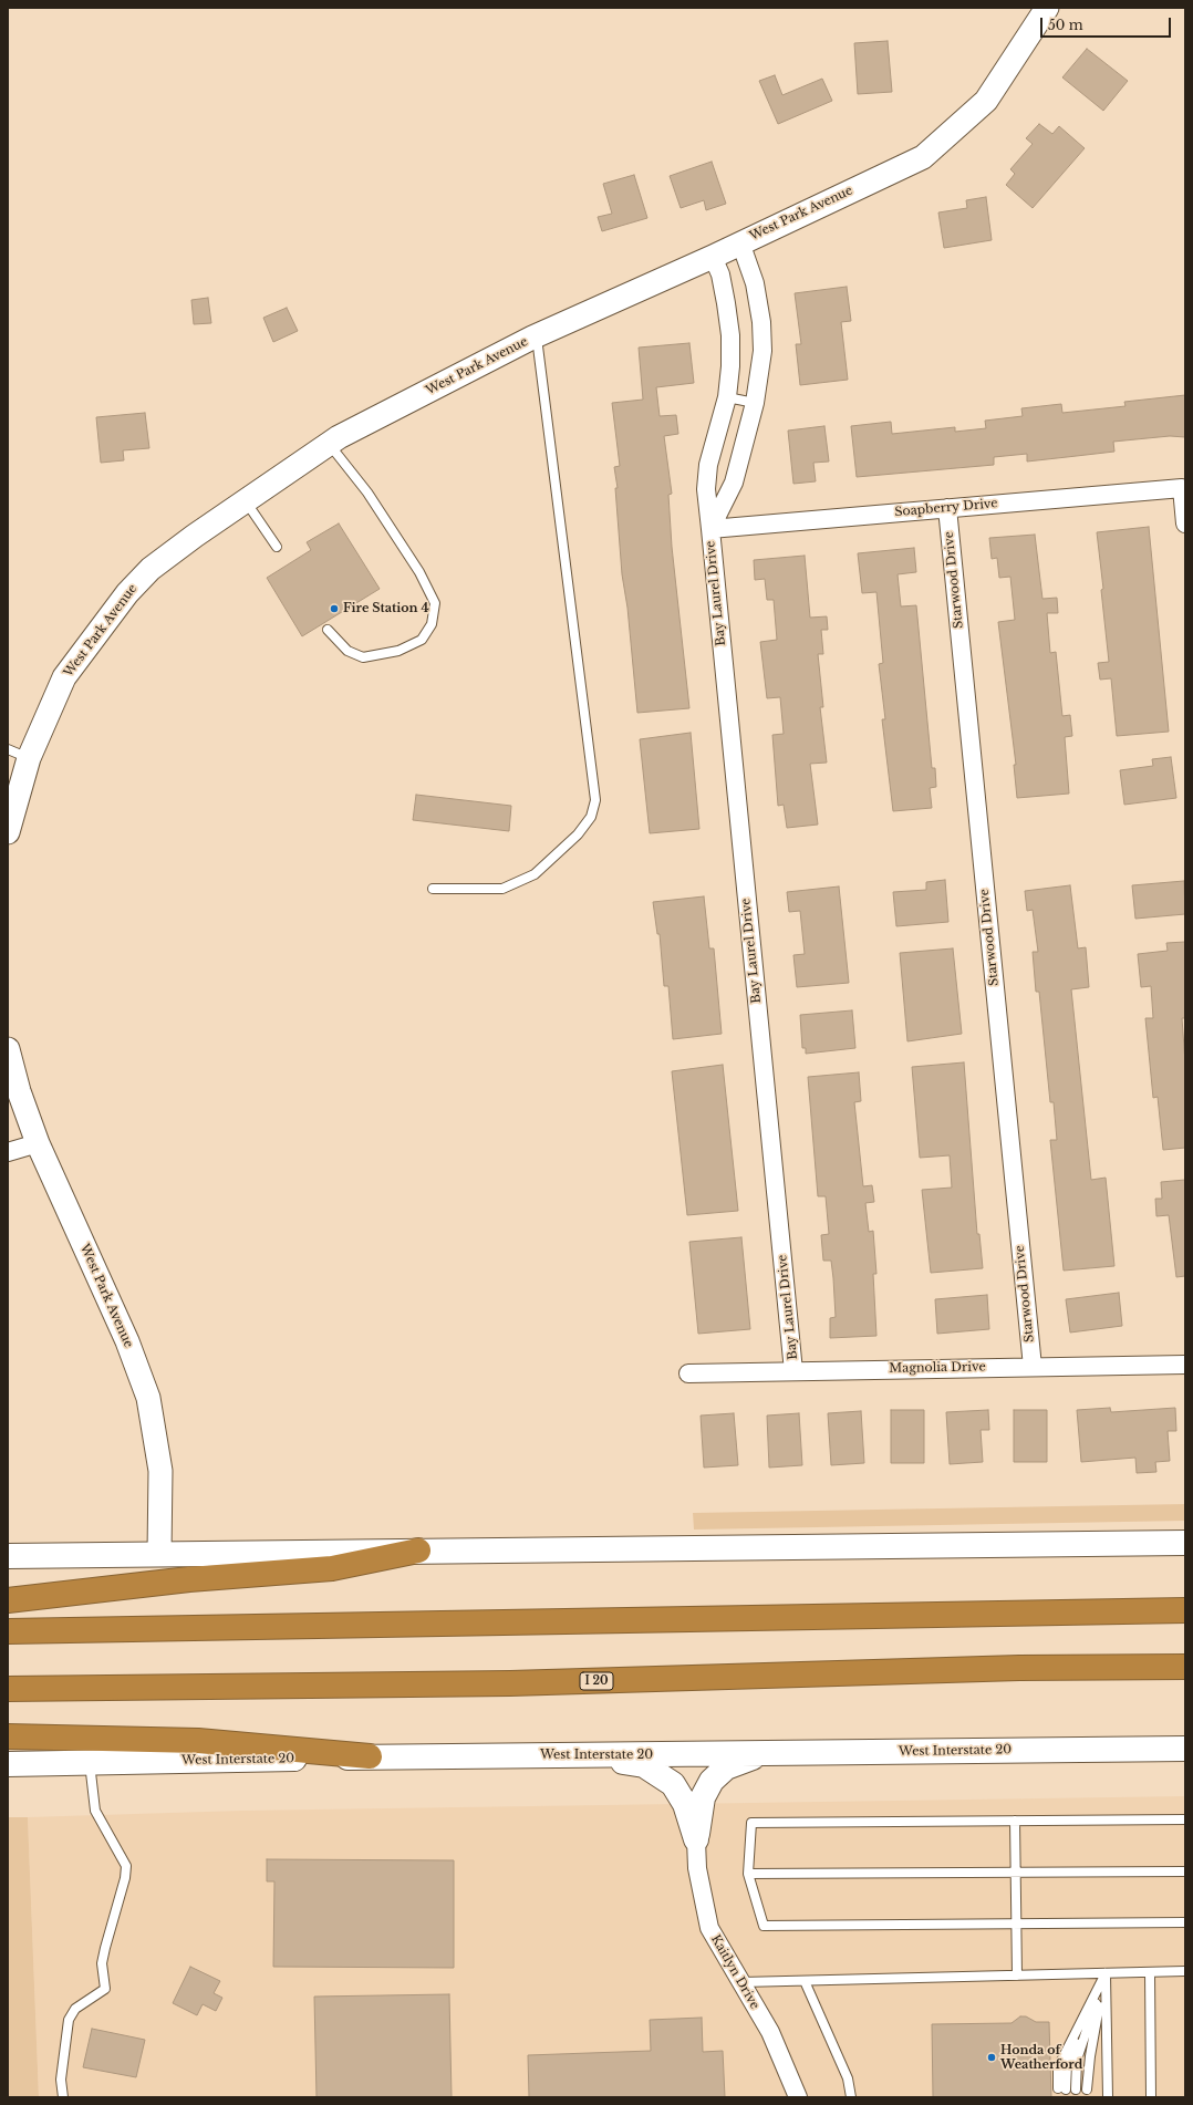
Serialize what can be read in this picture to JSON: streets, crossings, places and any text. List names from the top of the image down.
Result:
{
  "streets": {
    "highway": ["I 20"],
    "main road": ["West Interstate 20", "Kaitlyn Drive"],
    "street": [
      "West Park Avenue",
      "Soapberry Drive",
      "Starwood Drive",
      "Bay Laurel Drive",
      "Magnolia Drive"
    ]
  },
  "crossings": [
    ["West Park Avenue", "Bay Laurel Drive"],
    ["Soapberry Drive", "Starwood Drive"],
    ["Soapberry Drive", "Bay Laurel Drive"],
    ["Starwood Drive", "Magnolia Drive"],
    ["Bay Laurel Drive", "Magnolia Drive"],
    ["West Interstate 20", "Kaitlyn Drive"]
  ],
  "places": ["Fire Station 4", "Honda of Weatherford"],
  "scale_bar": "50 m"
}
